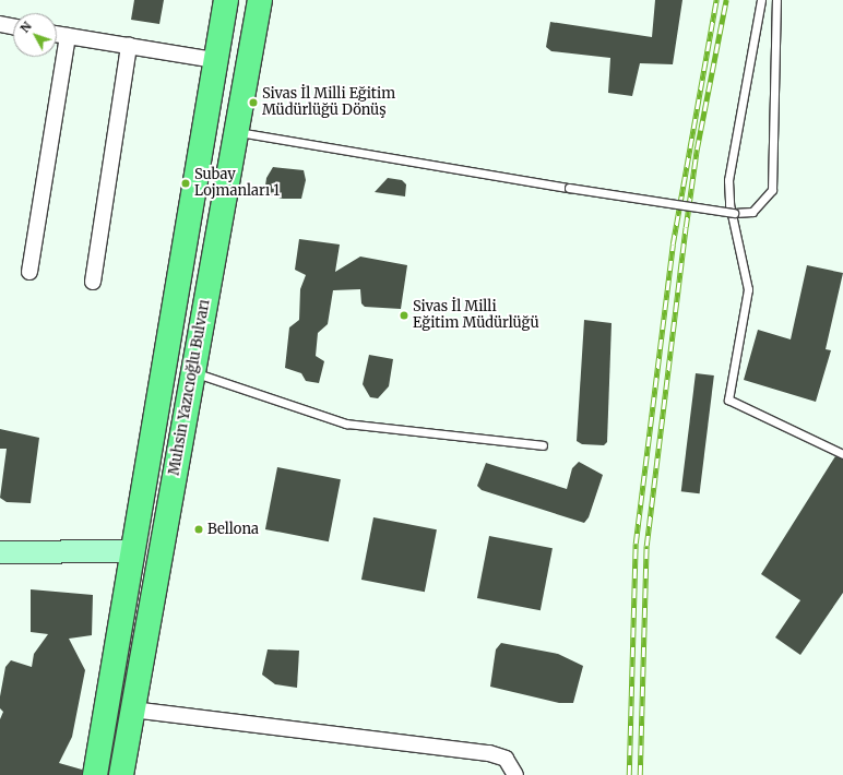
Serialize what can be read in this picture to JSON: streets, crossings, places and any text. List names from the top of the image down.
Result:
{
  "streets": {
    "main road": ["Muhsin Yazıcıoğlu Bulvarı"]
  },
  "places": [
    "Sivas İl Milli Eğitim Müdürlüğü Dönüş",
    "Subay Lojmanları 1",
    "Sivas İl Milli Eğitim Müdürlüğü",
    "Bellona"
  ],
  "north": "top left"
}
